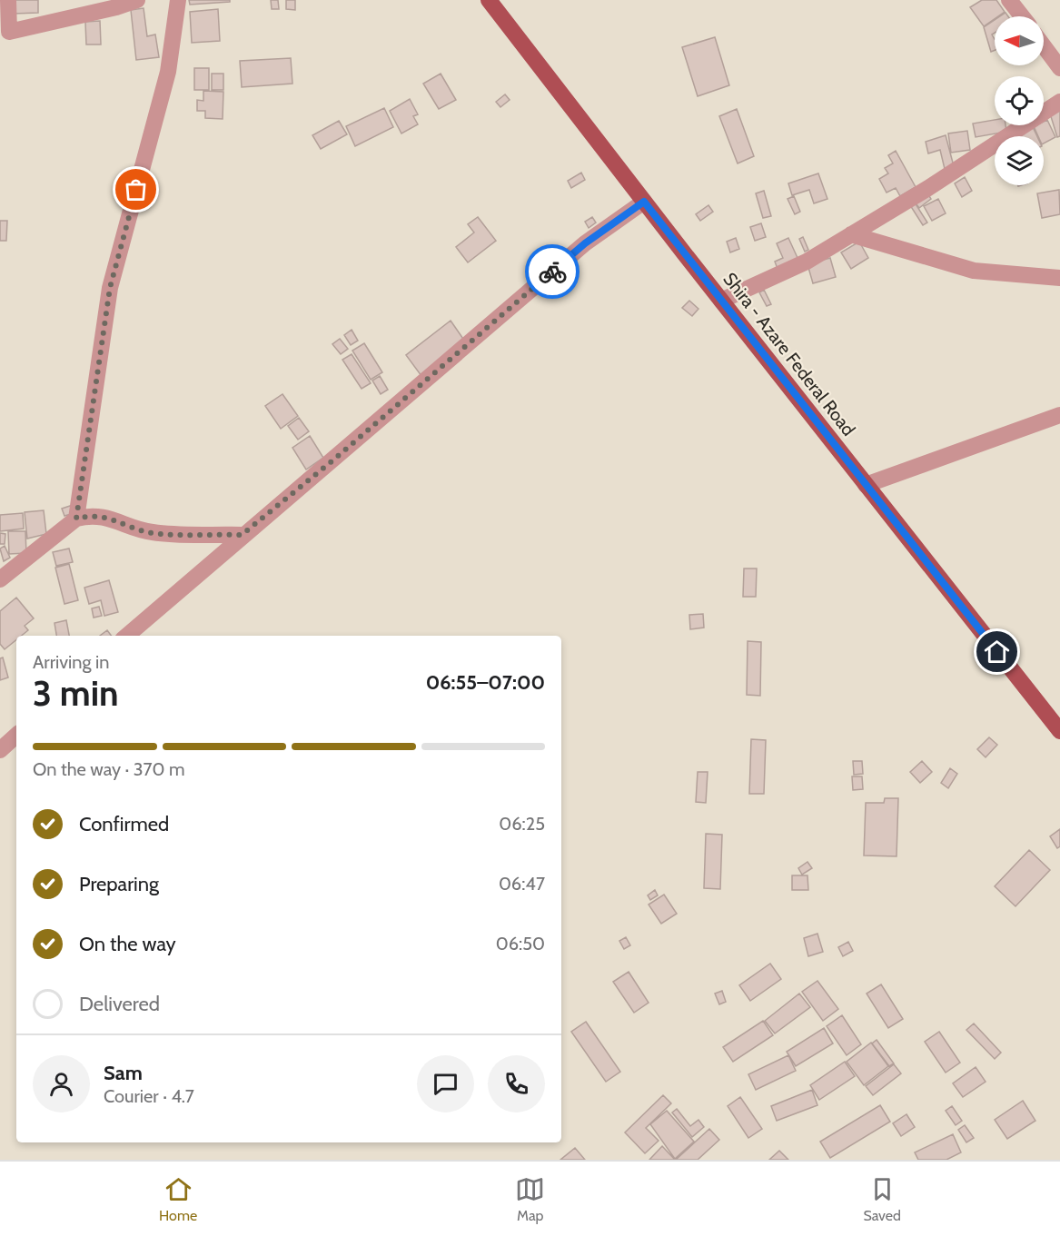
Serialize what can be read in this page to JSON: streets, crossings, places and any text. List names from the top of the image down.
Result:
{
  "streets": {
    "main road": ["Shira - Azare Federal Road"]
  },
  "north": "left",
  "page": {
    "heading": ["3 min", "Arriving in", "06:55–07:00"],
    "panel": ["Sam", "Courier · 4.7"],
    "bar": "On the way · 370 m",
    "list": [
      ["Confirmed", "06:25"],
      ["Preparing", "06:47"],
      ["On the way", "06:50"],
      "Delivered"
    ],
    "tabs": ["Home", "Map", "Saved"]
  }
}
